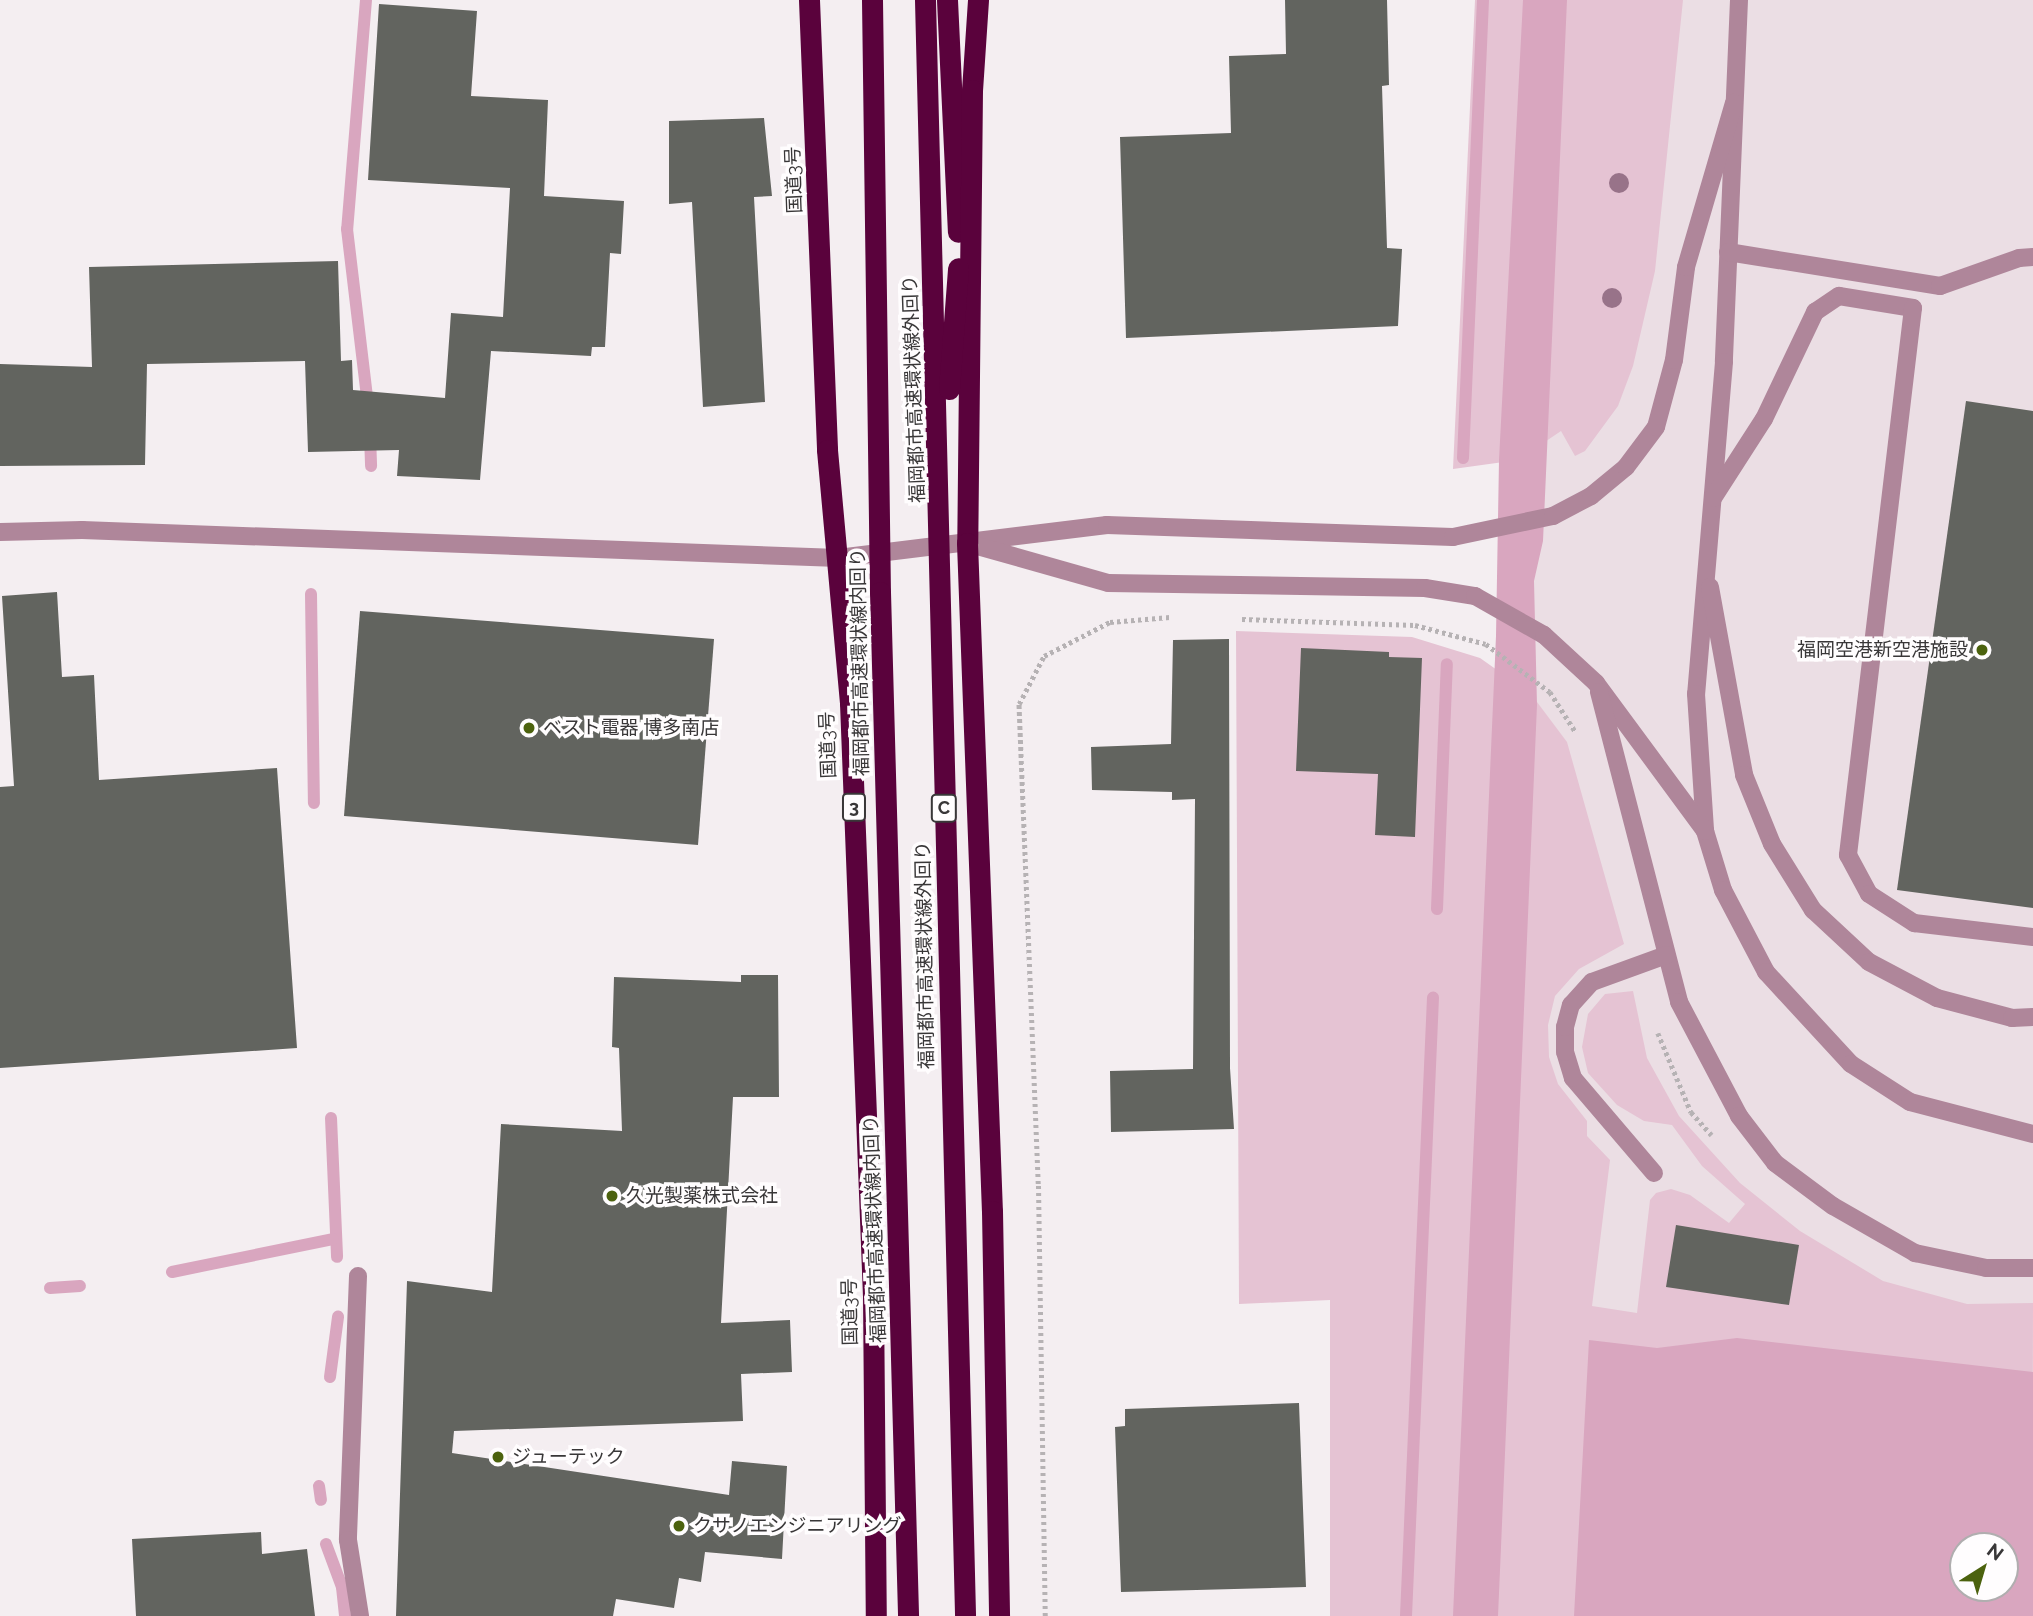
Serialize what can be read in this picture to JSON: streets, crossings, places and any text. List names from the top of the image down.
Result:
{
  "streets": {
    "highway": [
      "国道3号",
      "福岡都市高速環状線外回り",
      "福岡都市高速環状線内回り",
      "3",
      "C"
    ]
  },
  "places": [
    "福岡空港新空港施設",
    "ベスト電器 博多南店",
    "久光製薬株式会社",
    "ジューテック",
    "クサノエンジニアリング"
  ],
  "north": "top right"
}
